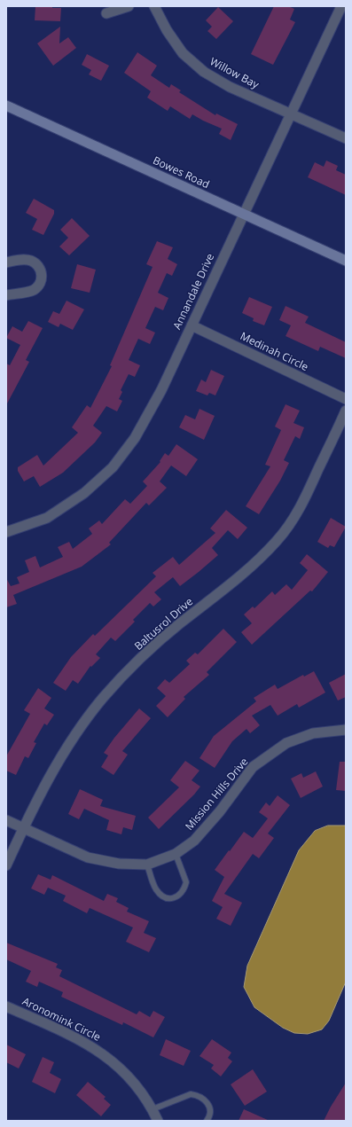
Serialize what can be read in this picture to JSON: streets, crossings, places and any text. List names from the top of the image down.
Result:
{
  "streets": {
    "main road": ["Bowes Road"],
    "street": [
      "Willow Bay",
      "Annandale Drive",
      "Medinah Circle",
      "Baltusrol Drive",
      "Mission Hills Drive",
      "Aronomink Circle"
    ]
  },
  "crossings": [
    ["Willow Bay", "Annandale Drive"],
    ["Bowes Road", "Annandale Drive"],
    ["Annandale Drive", "Medinah Circle"],
    ["Baltusrol Drive", "Mission Hills Drive"]
  ]
}
